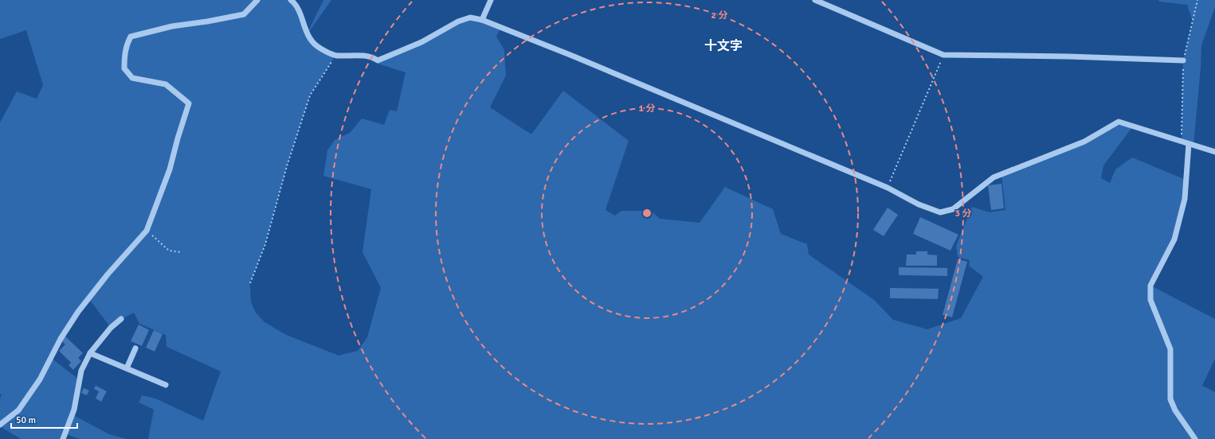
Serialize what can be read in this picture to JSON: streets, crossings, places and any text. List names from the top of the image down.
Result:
{
  "districts": ["十文字"],
  "scale_bar": "50 m",
  "rings": ["2 分", "1 分", "3 分"]
}
